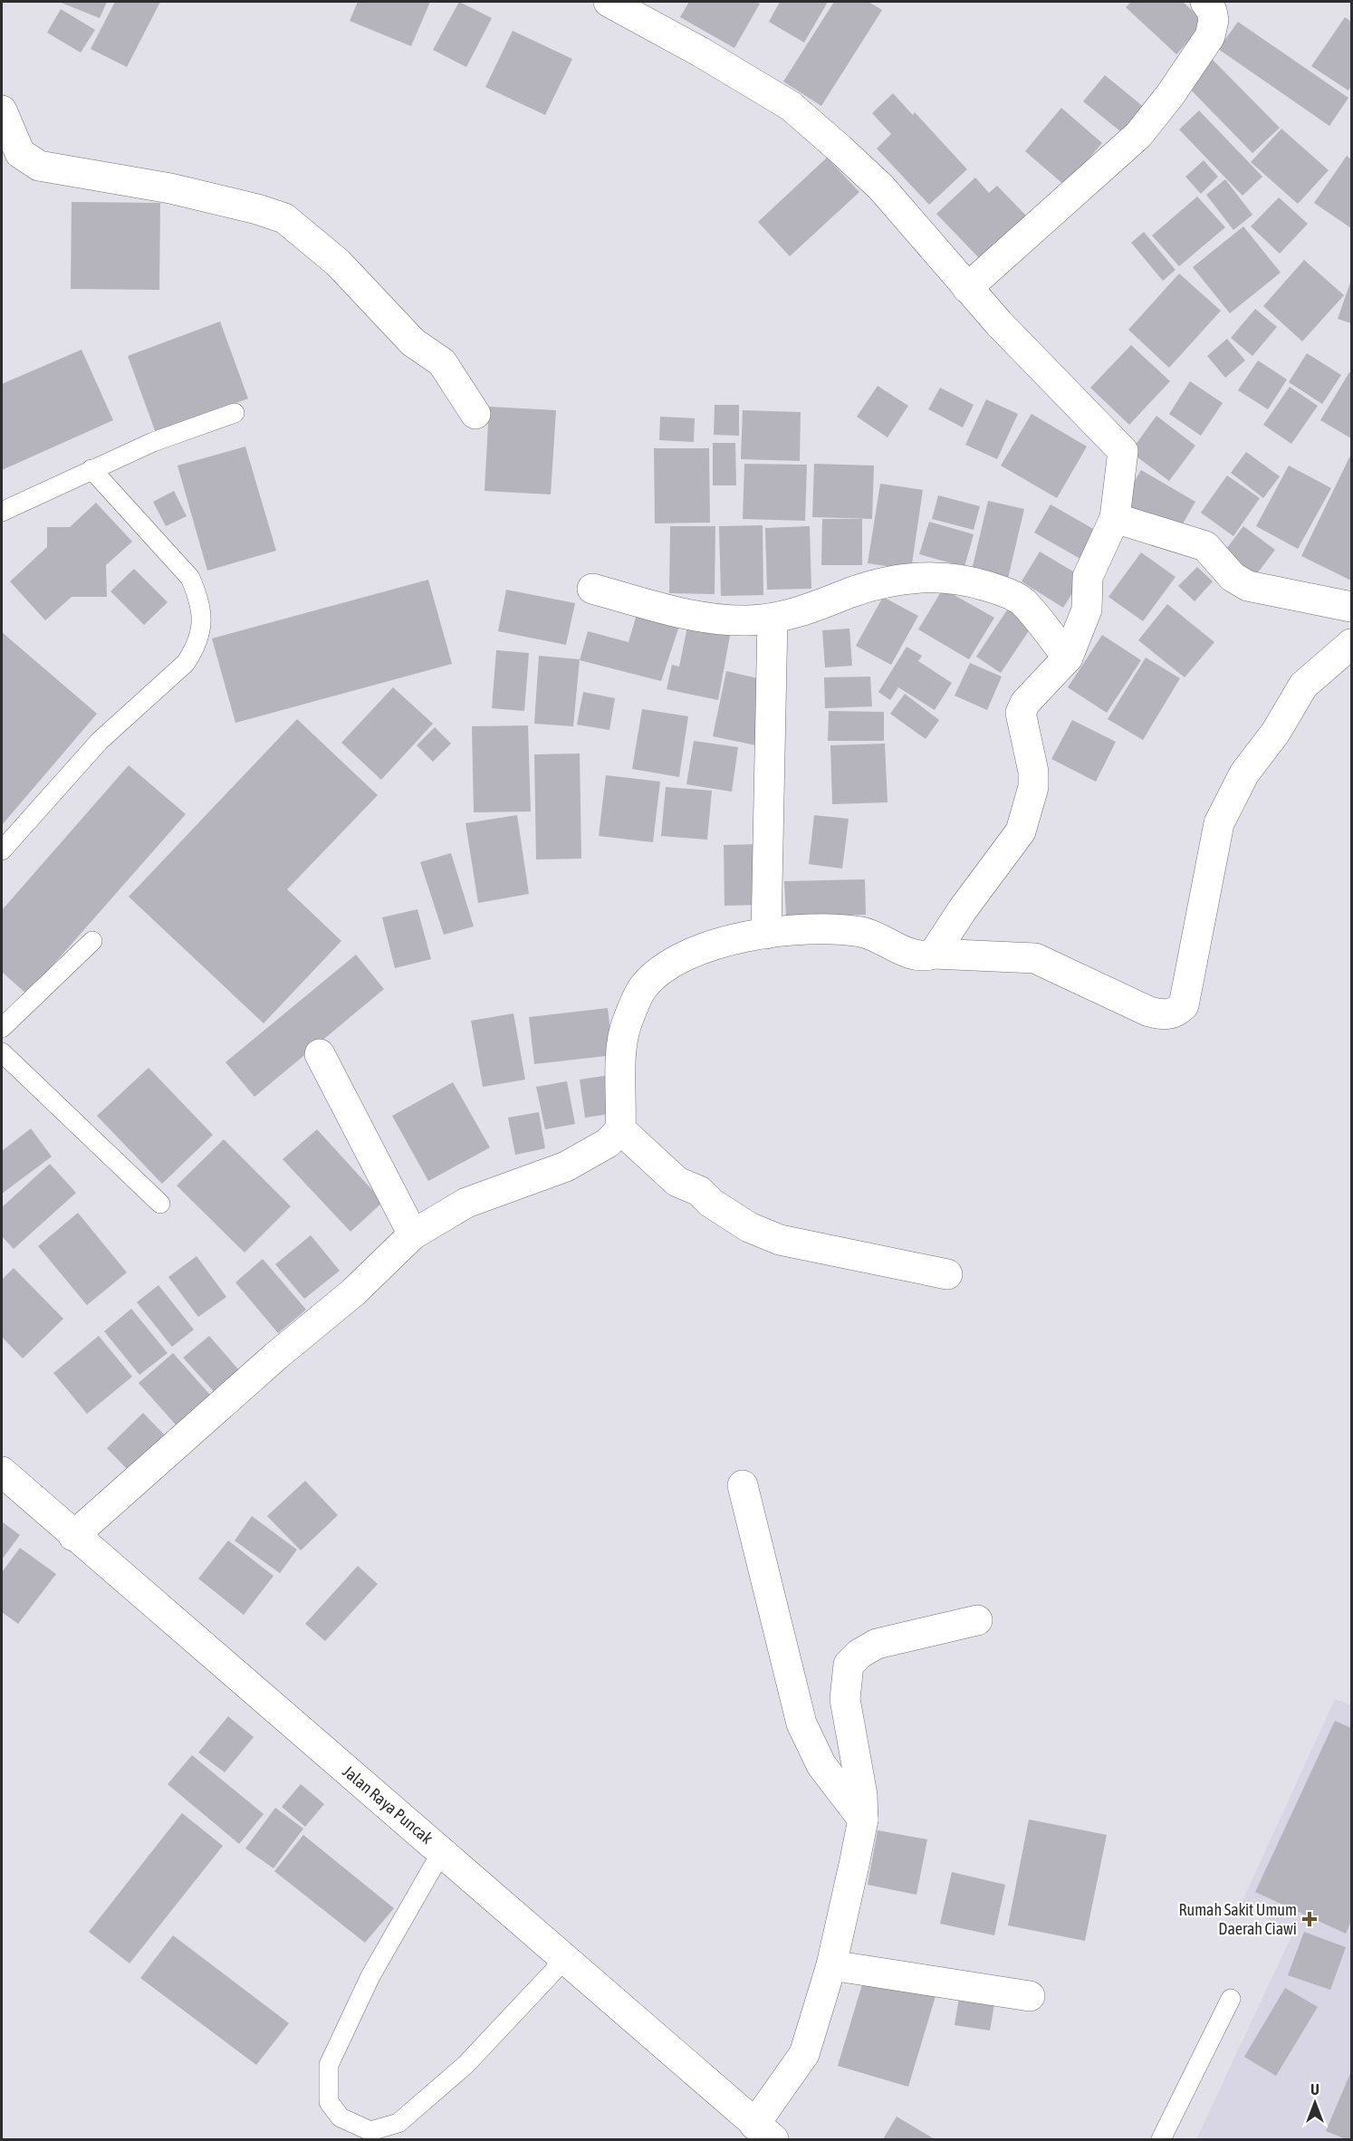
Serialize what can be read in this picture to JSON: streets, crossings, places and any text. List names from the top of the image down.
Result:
{
  "streets": {
    "main road": ["Jalan Raya Puncak"]
  },
  "places": {
    "health": ["Rumah Sakit Umum Daerah Ciawi"]
  },
  "north": "top"
}
